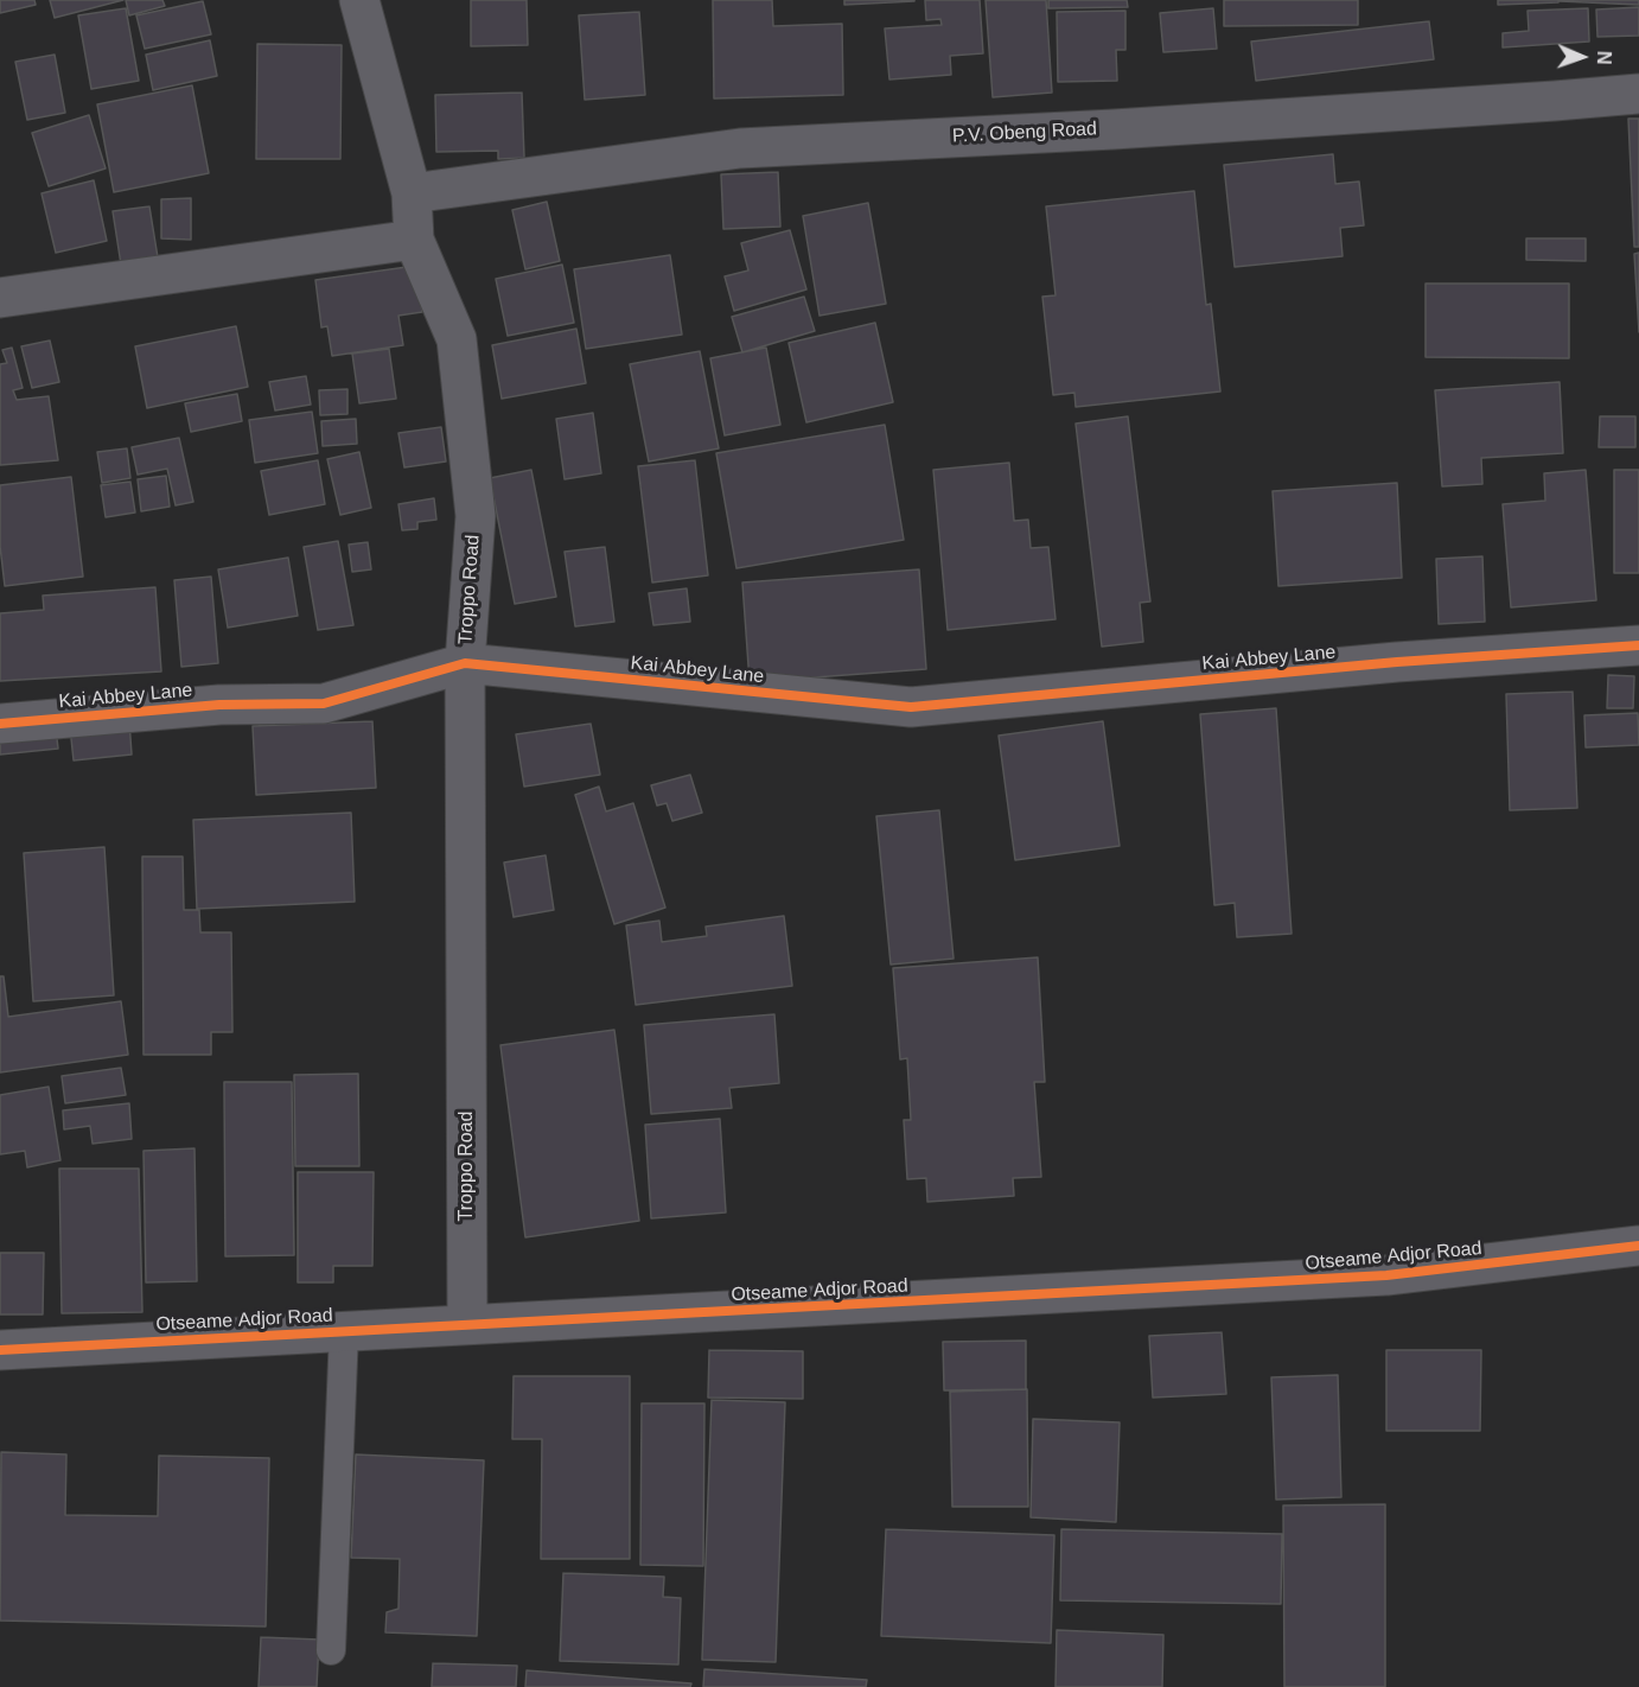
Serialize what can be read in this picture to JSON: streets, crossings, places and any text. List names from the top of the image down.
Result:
{
  "streets": {
    "street": [
      "P.V. Obeng Road",
      "Troppo Road",
      "Kai Abbey Lane",
      "Otseame Adjor Road"
    ]
  },
  "crossings": [
    ["P.V. Obeng Road", "Troppo Road"],
    ["Troppo Road", "Kai Abbey Lane"],
    ["Troppo Road", "Otseame Adjor Road"]
  ],
  "north": "right"
}
